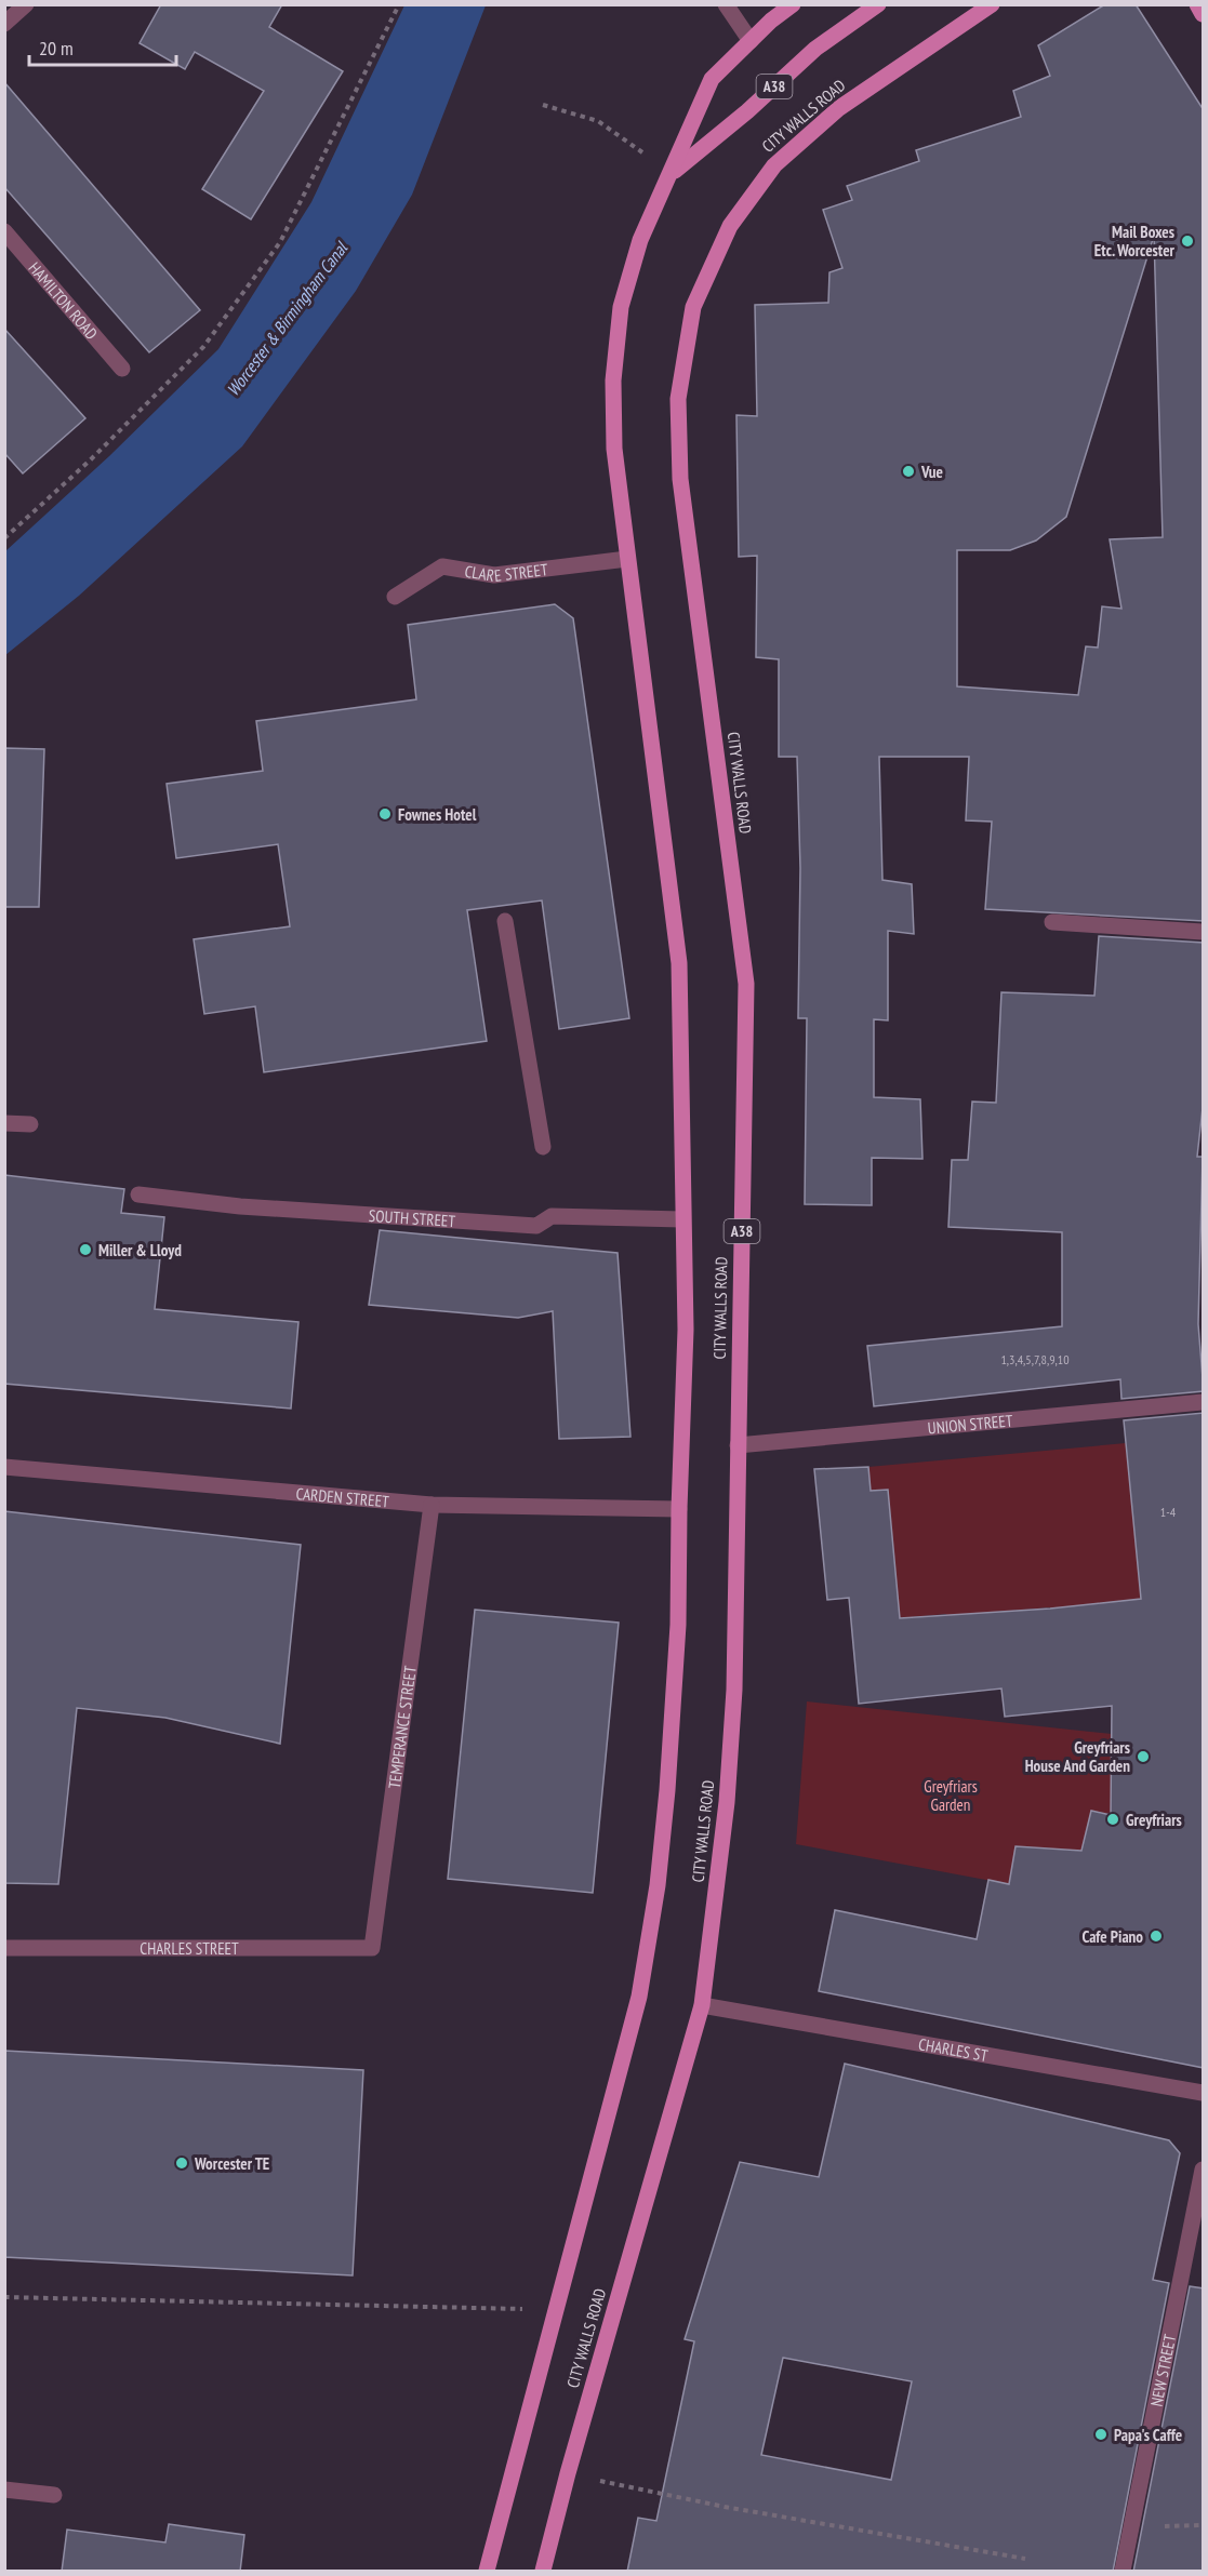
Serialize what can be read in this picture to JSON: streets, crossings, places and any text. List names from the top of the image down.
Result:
{
  "streets": {
    "main road": ["A38", "CITY WALLS ROAD"],
    "street": [
      "HAMILTON ROAD",
      "CLARE STREET",
      "SOUTH STREET",
      "UNION STREET",
      "CARDEN STREET",
      "TEMPERANCE STREET",
      "CHARLES STREET",
      "CHARLES ST",
      "NEW STREET"
    ]
  },
  "crossings": [
    ["CITY WALLS ROAD", "CLARE STREET"],
    ["CITY WALLS ROAD", "SOUTH STREET"],
    ["CITY WALLS ROAD", "UNION STREET"],
    ["CITY WALLS ROAD", "CARDEN STREET"],
    ["CITY WALLS ROAD", "CHARLES ST"],
    ["CARDEN STREET", "TEMPERANCE STREET"],
    ["TEMPERANCE STREET", "CHARLES STREET"]
  ],
  "water": ["Worcester & Birmingham Canal"],
  "parks": ["Greyfriars Garden"],
  "places": [
    "Mail Boxes Etc. Worcester",
    "Vue",
    "Fownes Hotel",
    "Miller & Lloyd",
    "Greyfriars House And Garden",
    "Greyfriars",
    "Cafe Piano",
    "Worcester TE",
    "Papa's Caffe"
  ],
  "house_numbers": ["1,3,4,5,7,8,9,10", "1-4"],
  "scale_bar": "20 m"
}
